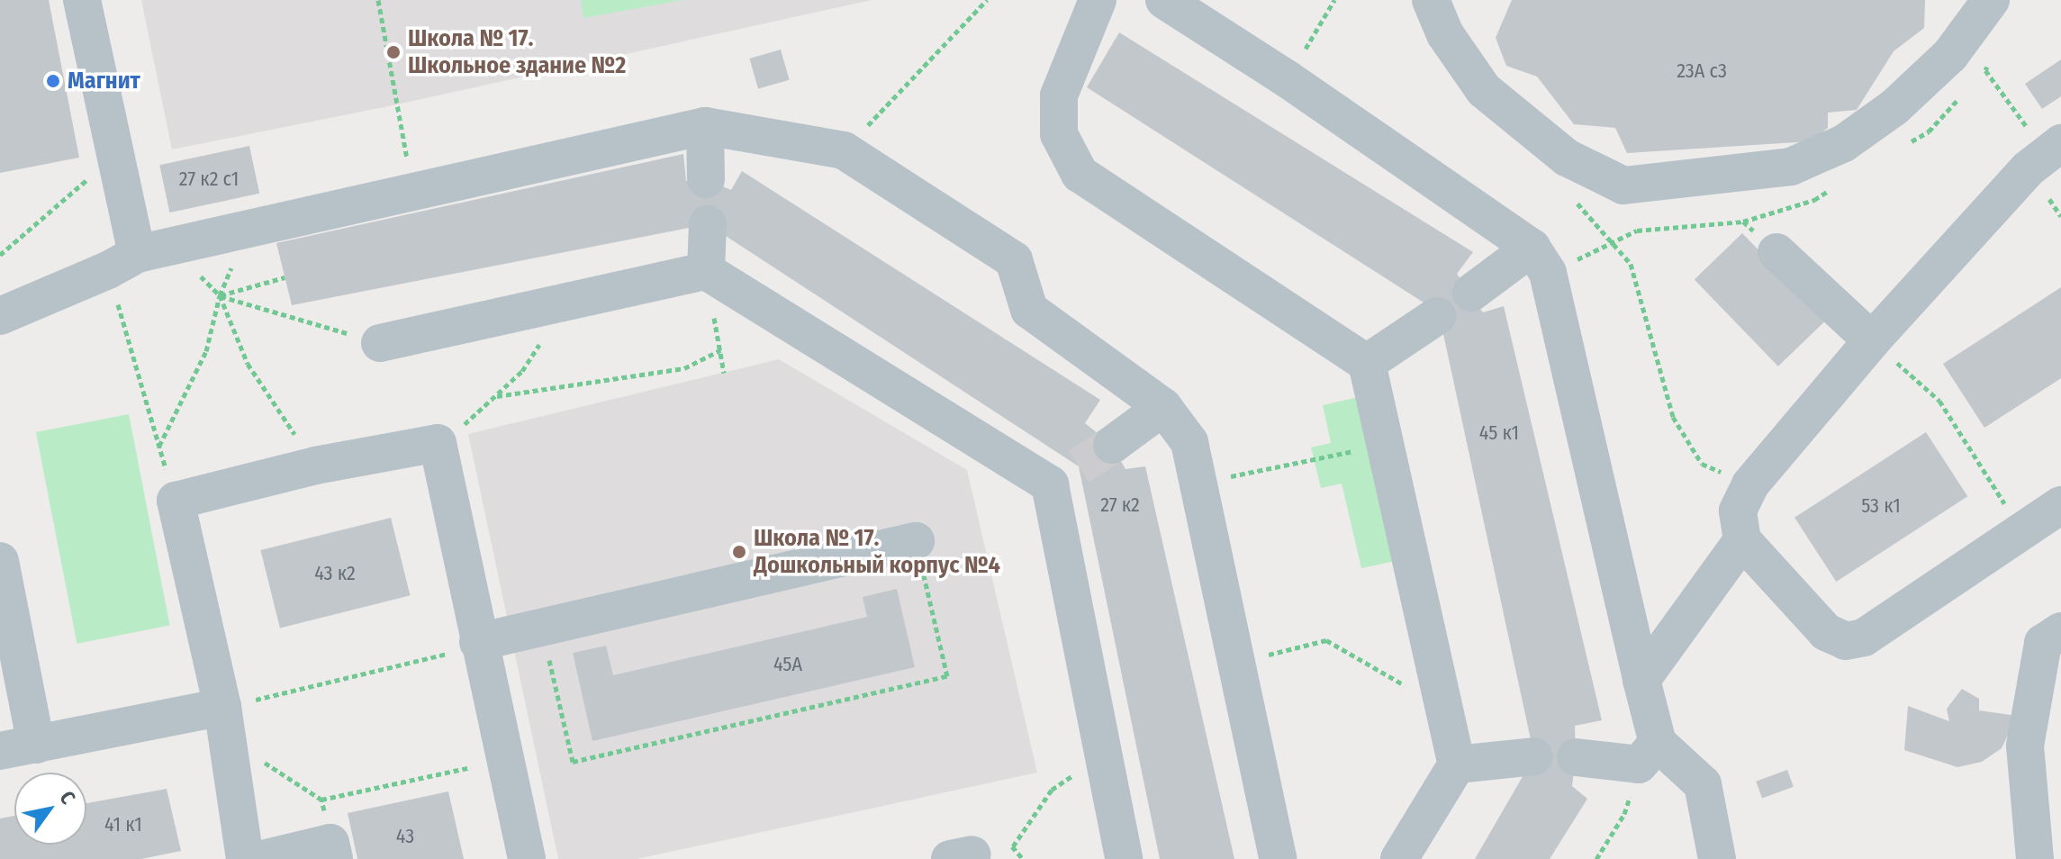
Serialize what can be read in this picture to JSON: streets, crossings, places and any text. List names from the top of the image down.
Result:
{
  "places": ["Школа № 17. Школьное здание №2", "Магнит", "Школа № 17. Дошкольный корпус №4"],
  "house_numbers": [
    "23А с3",
    "27 к2 с1",
    "45 к1",
    "27 к2",
    "53 к1",
    "43 к2",
    "45А",
    "41 к1",
    "43"
  ],
  "north": "top right"
}
